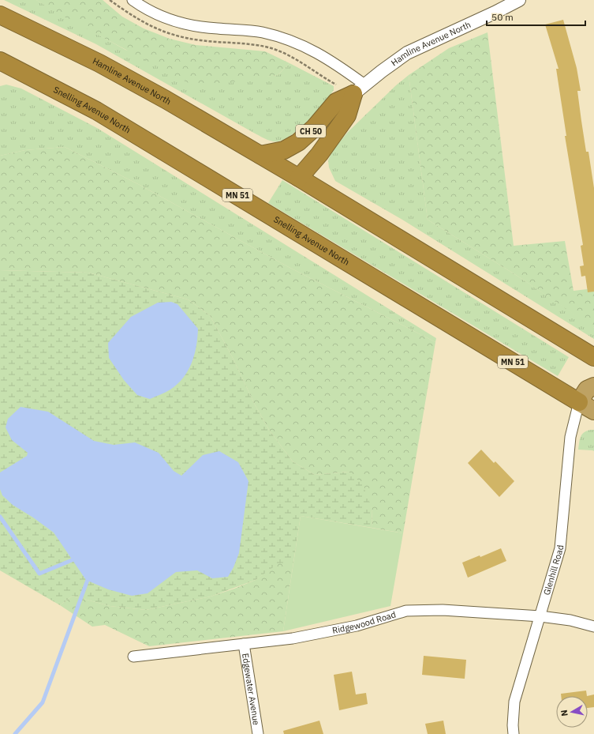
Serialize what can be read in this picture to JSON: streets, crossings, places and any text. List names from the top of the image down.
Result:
{
  "streets": {
    "highway": [
      "Hamline Avenue North",
      "Snelling Avenue North",
      "CH 50",
      "MN 51"
    ],
    "street": ["Glenhill Road", "Ridgewood Road", "Edgewater Avenue"]
  },
  "crossings": [
    ["Hamline Avenue North", "CH 50"],
    ["Snelling Avenue North", "MN 51"],
    ["Snelling Avenue North", "Glenhill Road"],
    ["Glenhill Road", "Ridgewood Road"],
    ["Ridgewood Road", "Edgewater Avenue"]
  ],
  "scale_bar": "50 m",
  "north": "left"
}
